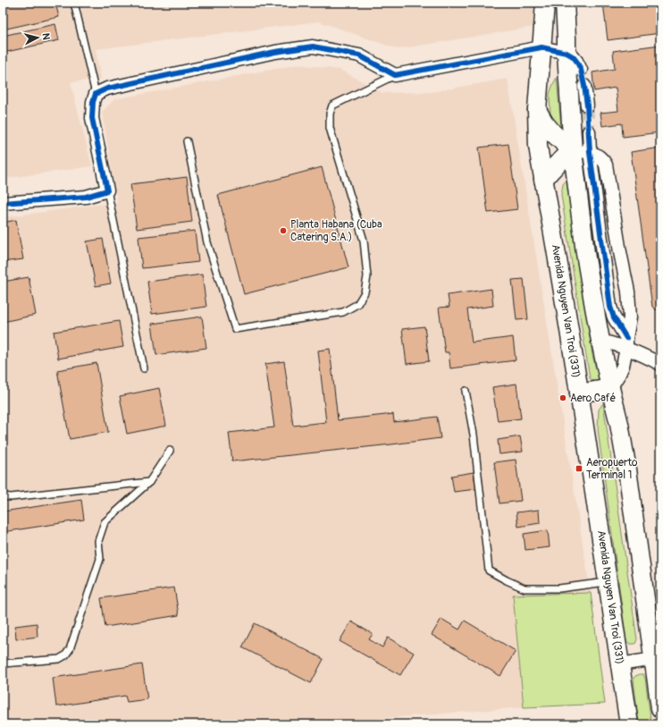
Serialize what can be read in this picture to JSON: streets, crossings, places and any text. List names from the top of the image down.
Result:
{
  "streets": {
    "main road": ["Avenida Nguyen Van Troi (331)"]
  },
  "places": {
    "other": ["Planta Habana (Cuba Catering S.A.)", "Aero Café"],
    "transit": ["Aeropuerto Terminal 1"]
  },
  "north": "right"
}
